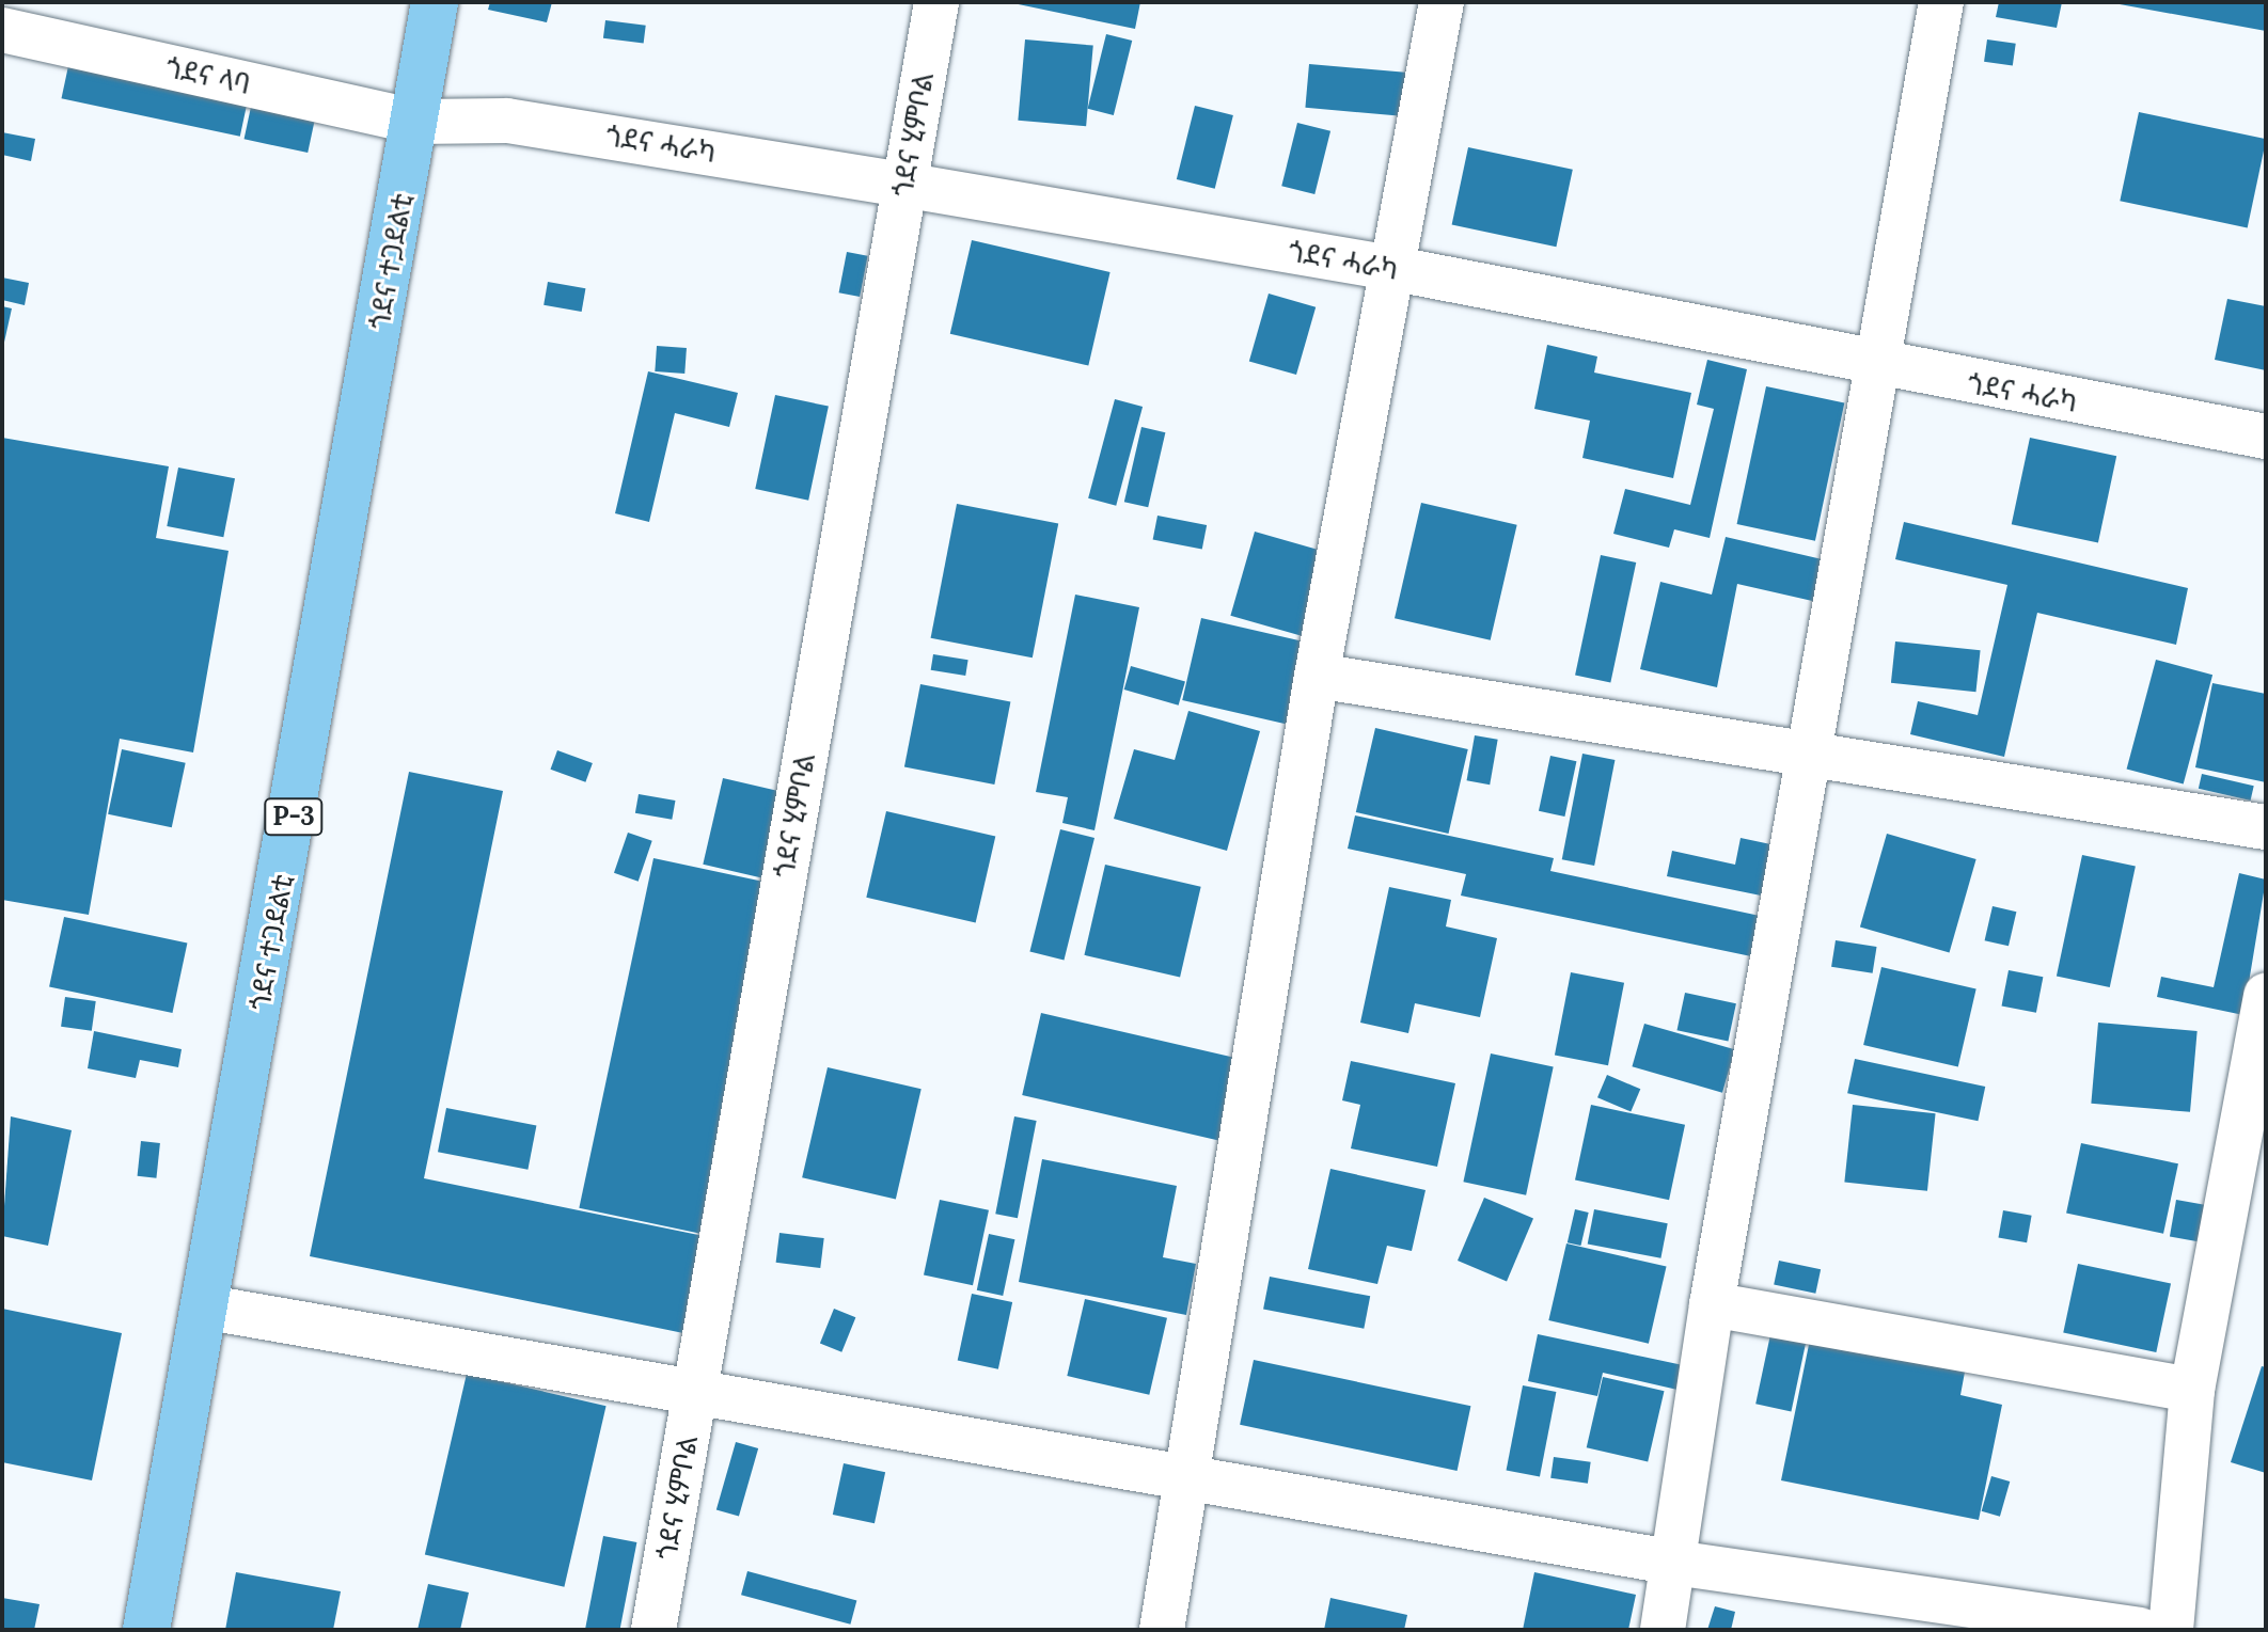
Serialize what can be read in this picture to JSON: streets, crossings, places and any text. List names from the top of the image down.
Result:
{
  "streets": {
    "main road": ["ጎደና ተጋደልቲ", "P-3"],
    "street": ["ጎደና ላባ", "ጎደና ሂምቦል", "ጎደና ሓራካ"]
  },
  "crossings": [
    ["ጎደና ላባ", "ጎደና ሓራካ"],
    ["ጎደና ላባ", "ጎደና ተጋደልቲ"],
    ["ጎደና ሂምቦል", "ጎደና ሓራካ"],
    ["ጎደና ሓራካ", "ጎደና ተጋደልቲ"]
  ]
}
